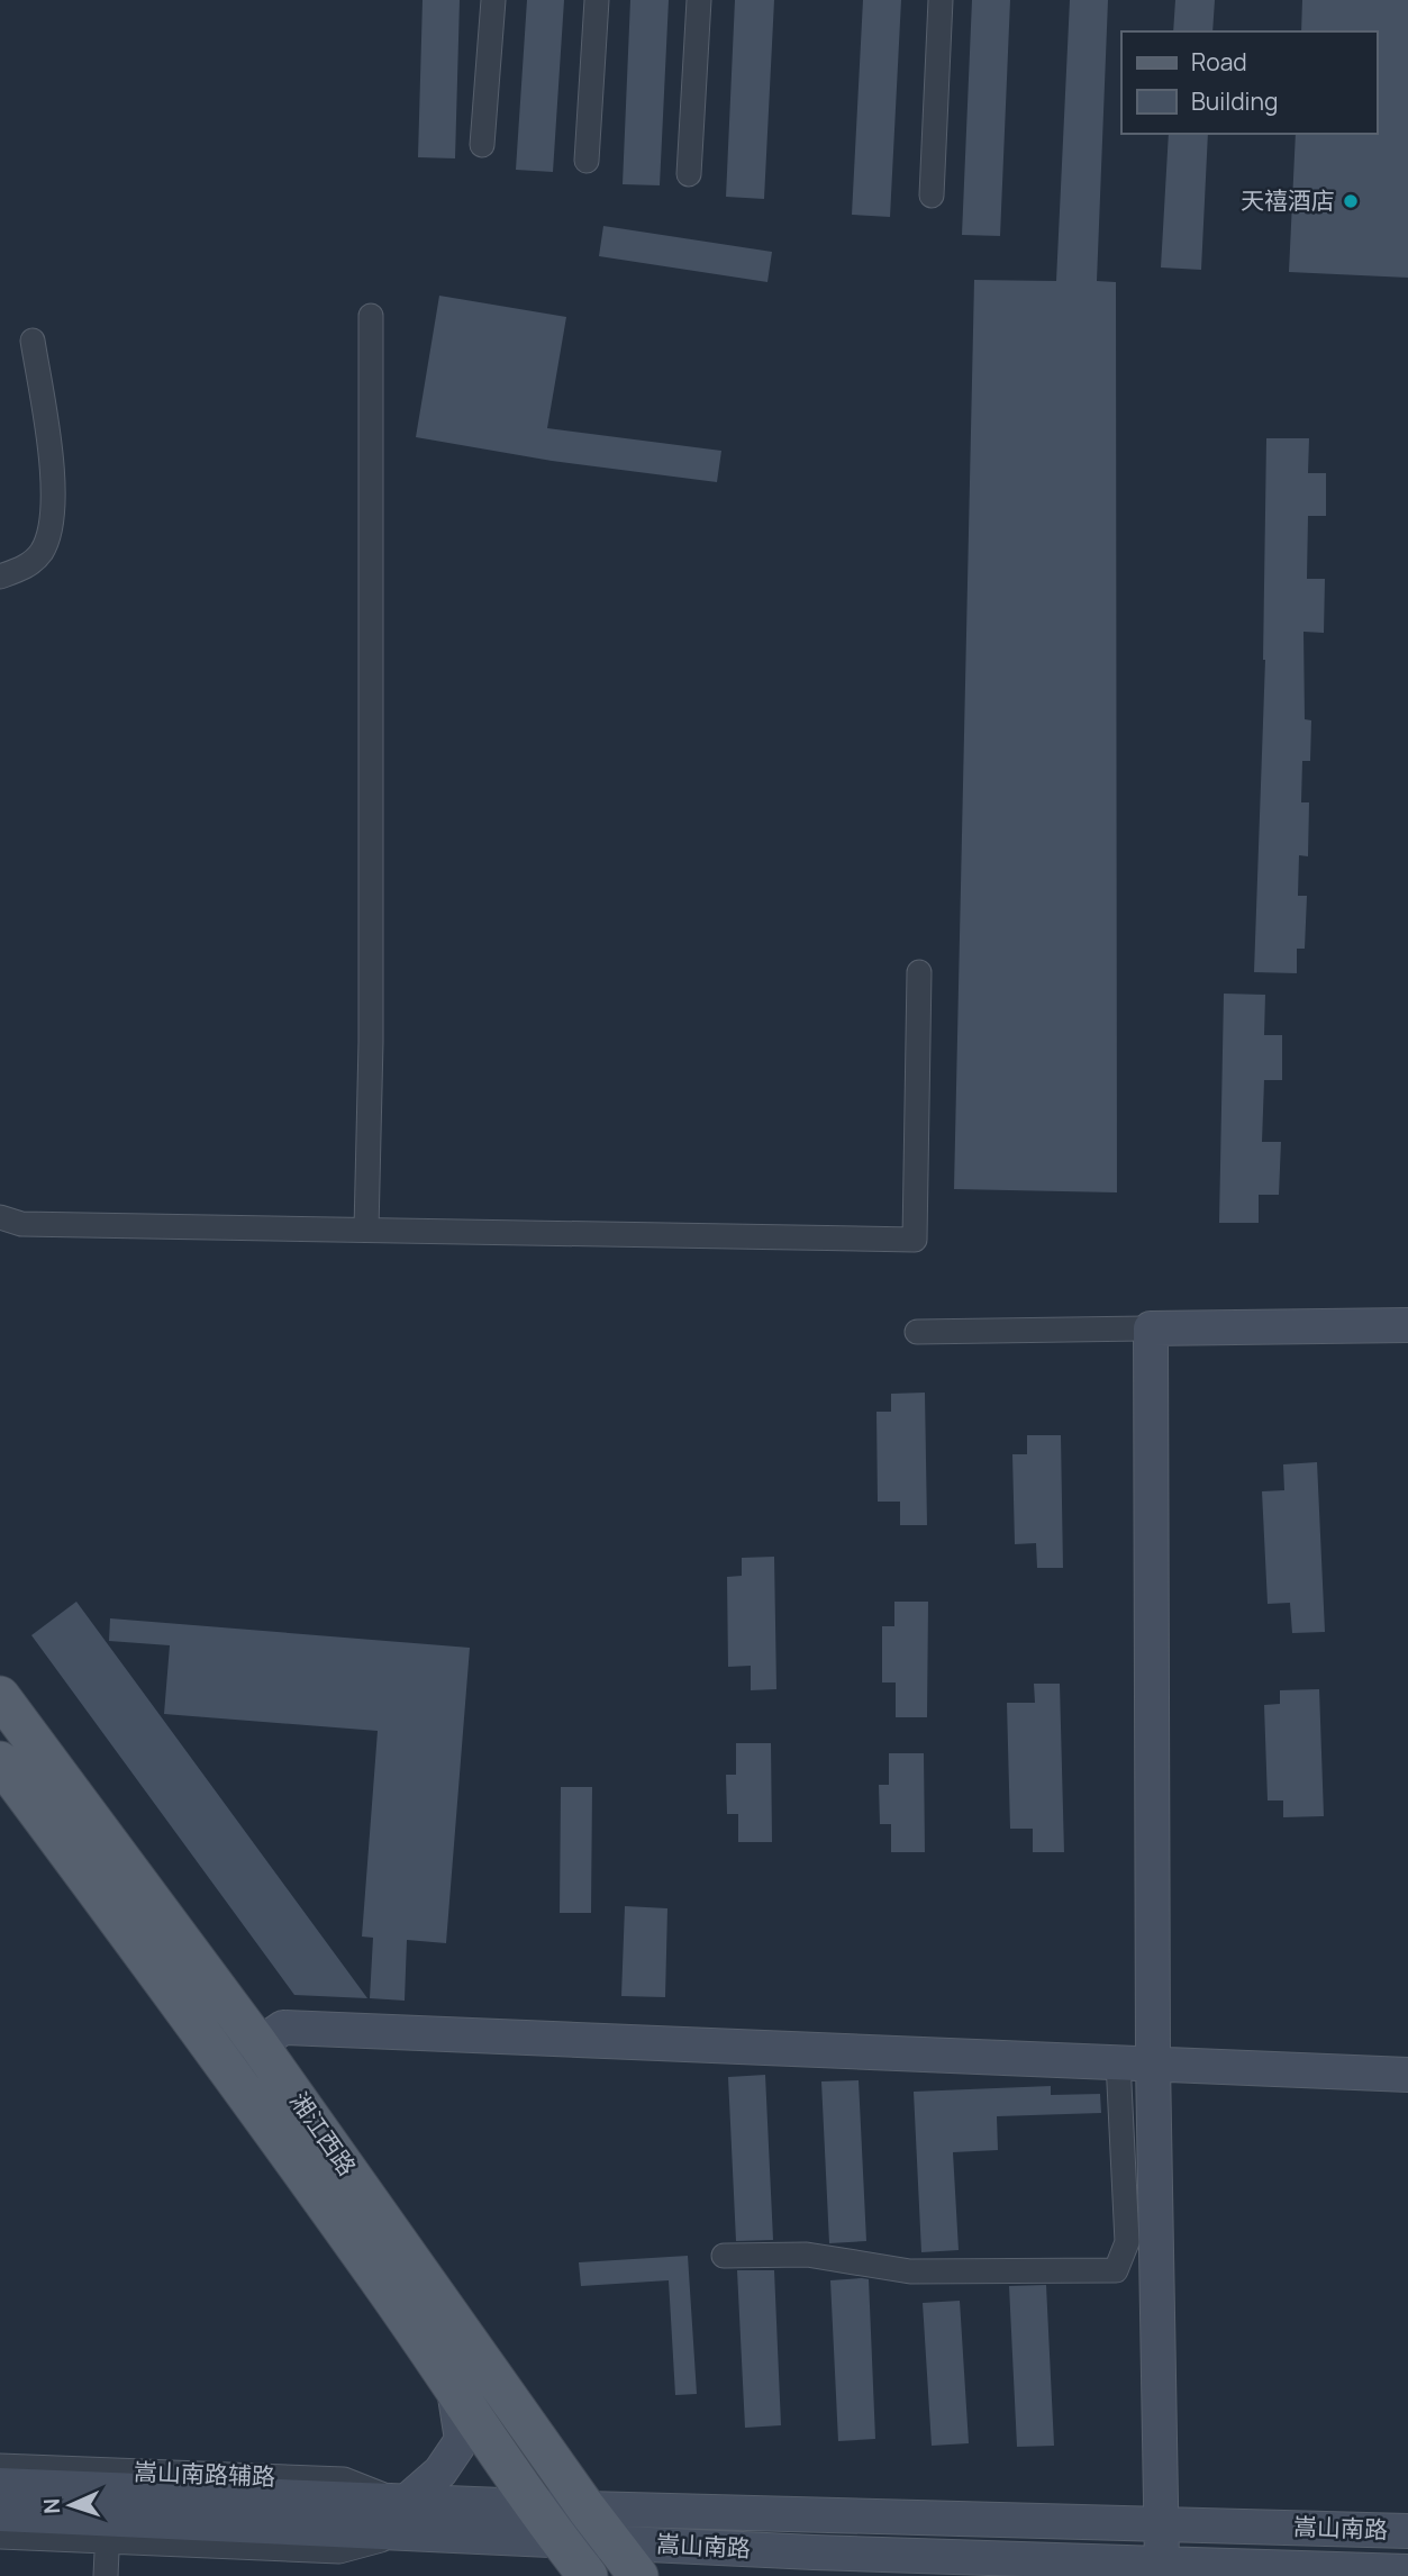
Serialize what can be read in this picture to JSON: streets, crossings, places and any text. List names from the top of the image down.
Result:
{
  "streets": {
    "main road": ["湘江西路", "嵩山南路"],
    "street": ["嵩山南路辅路"]
  },
  "crossings": [
    ["湘江西路", "嵩山南路"],
    ["嵩山南路辅路", "嵩山南路"]
  ],
  "places": ["天禧酒店"],
  "legend": ["Road", "Building"],
  "north": "left"
}
